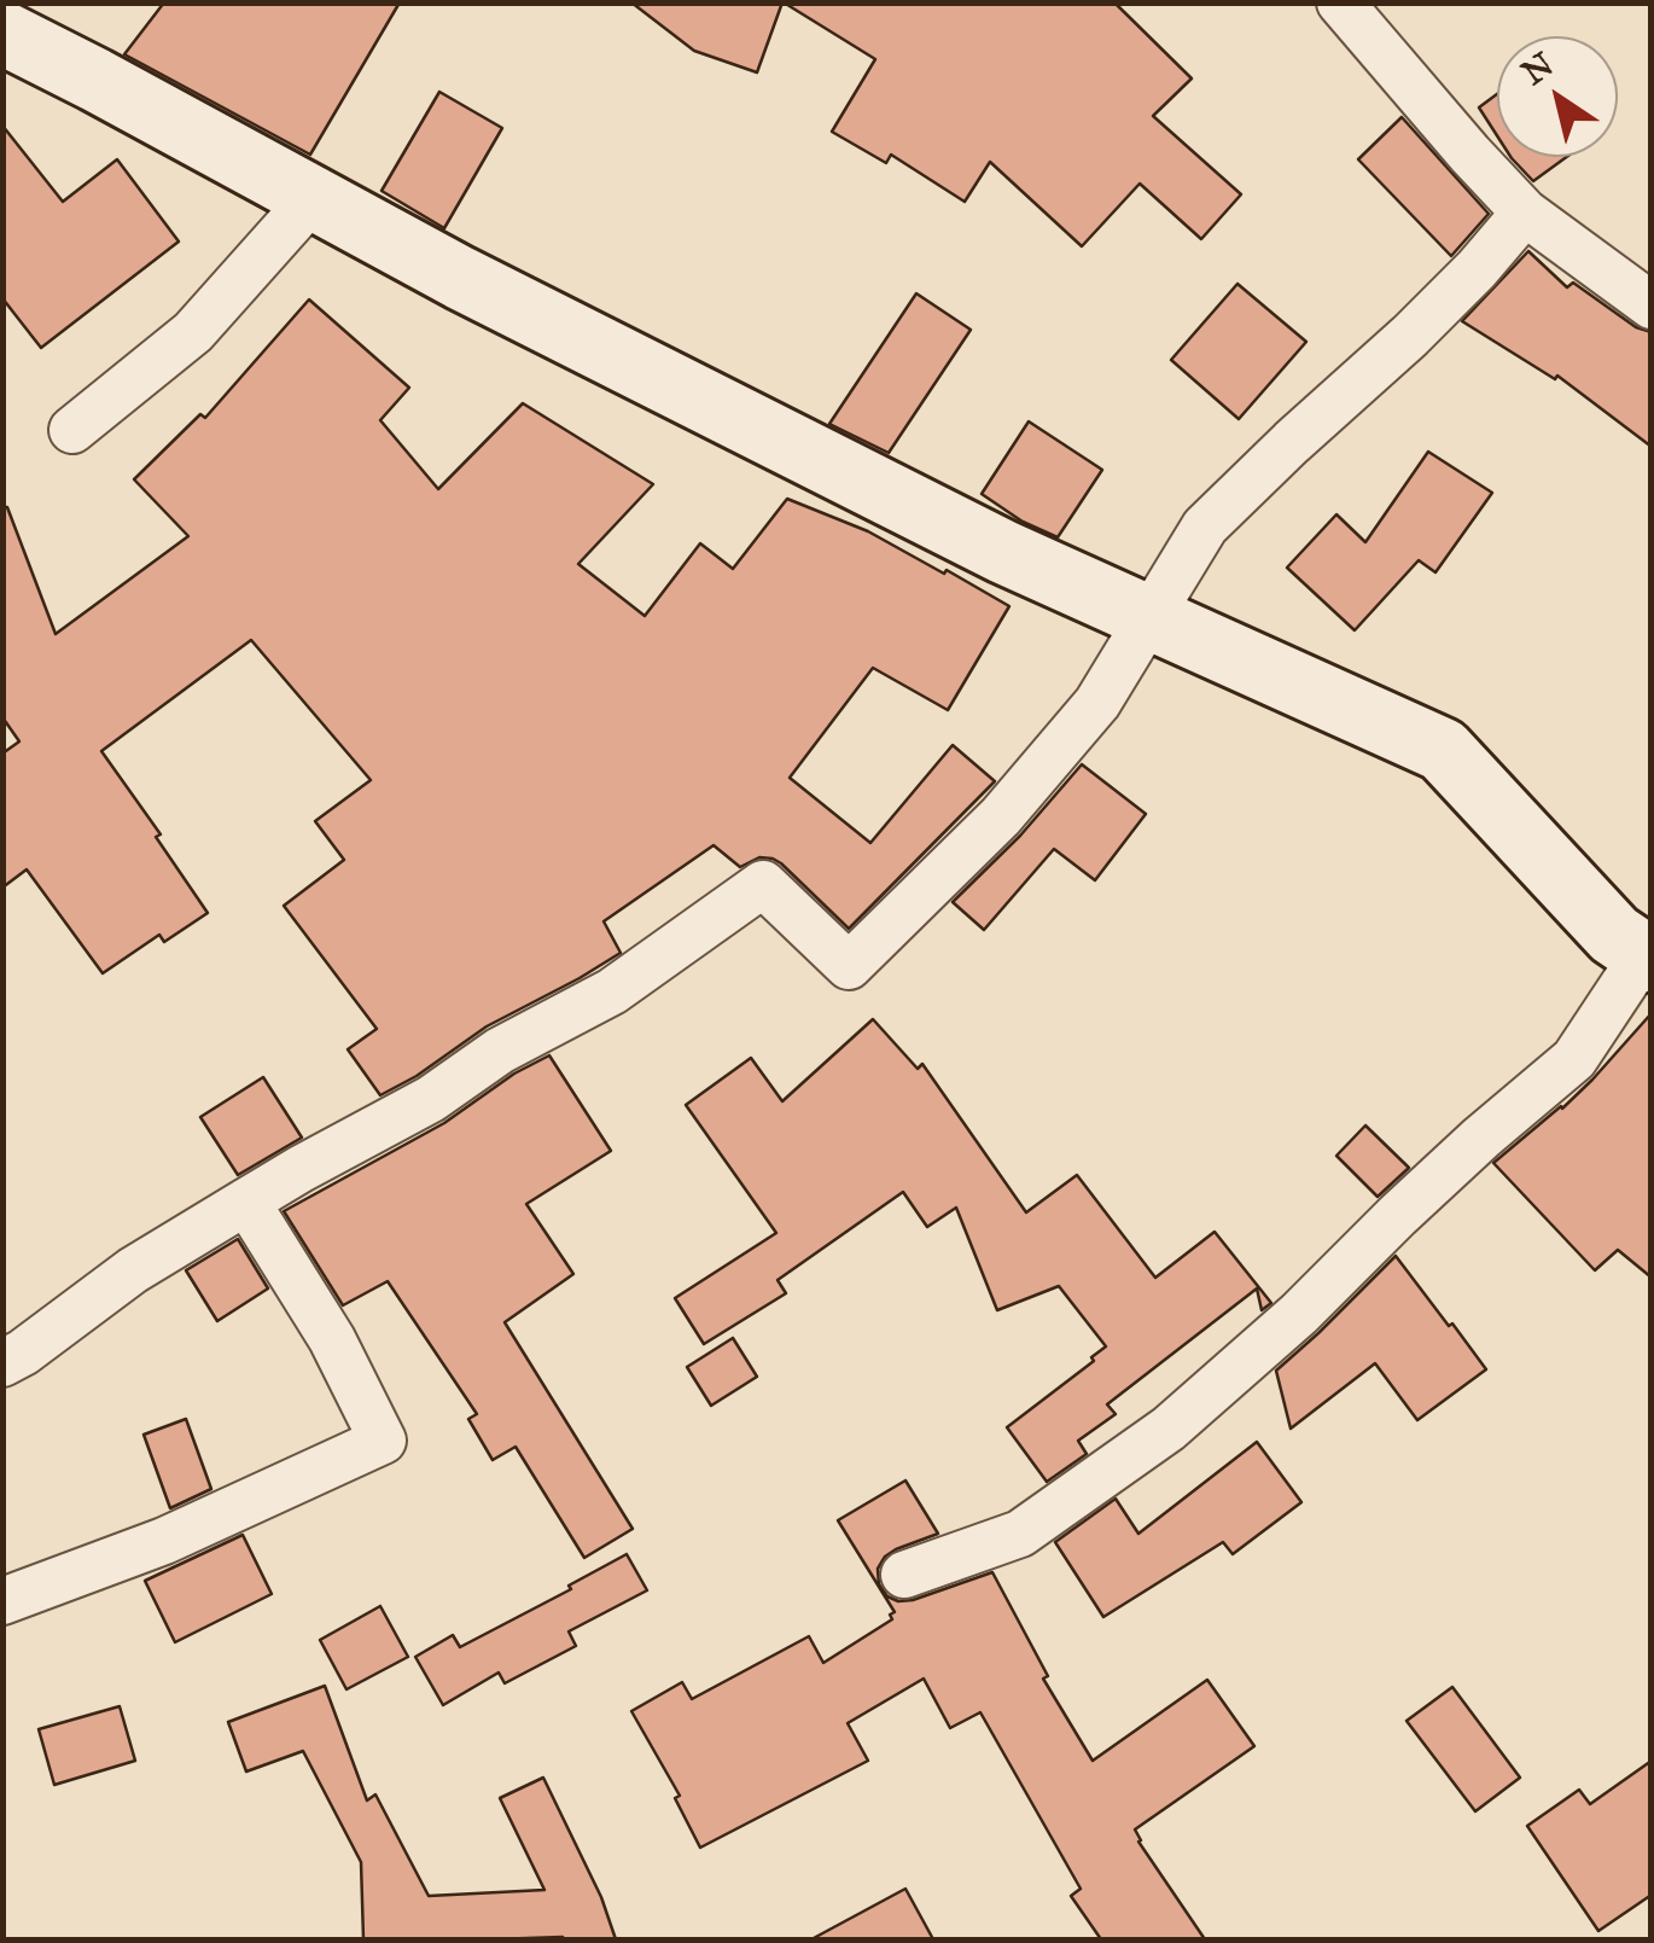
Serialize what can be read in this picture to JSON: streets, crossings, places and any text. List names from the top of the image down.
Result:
{
  "north": "top left"
}
